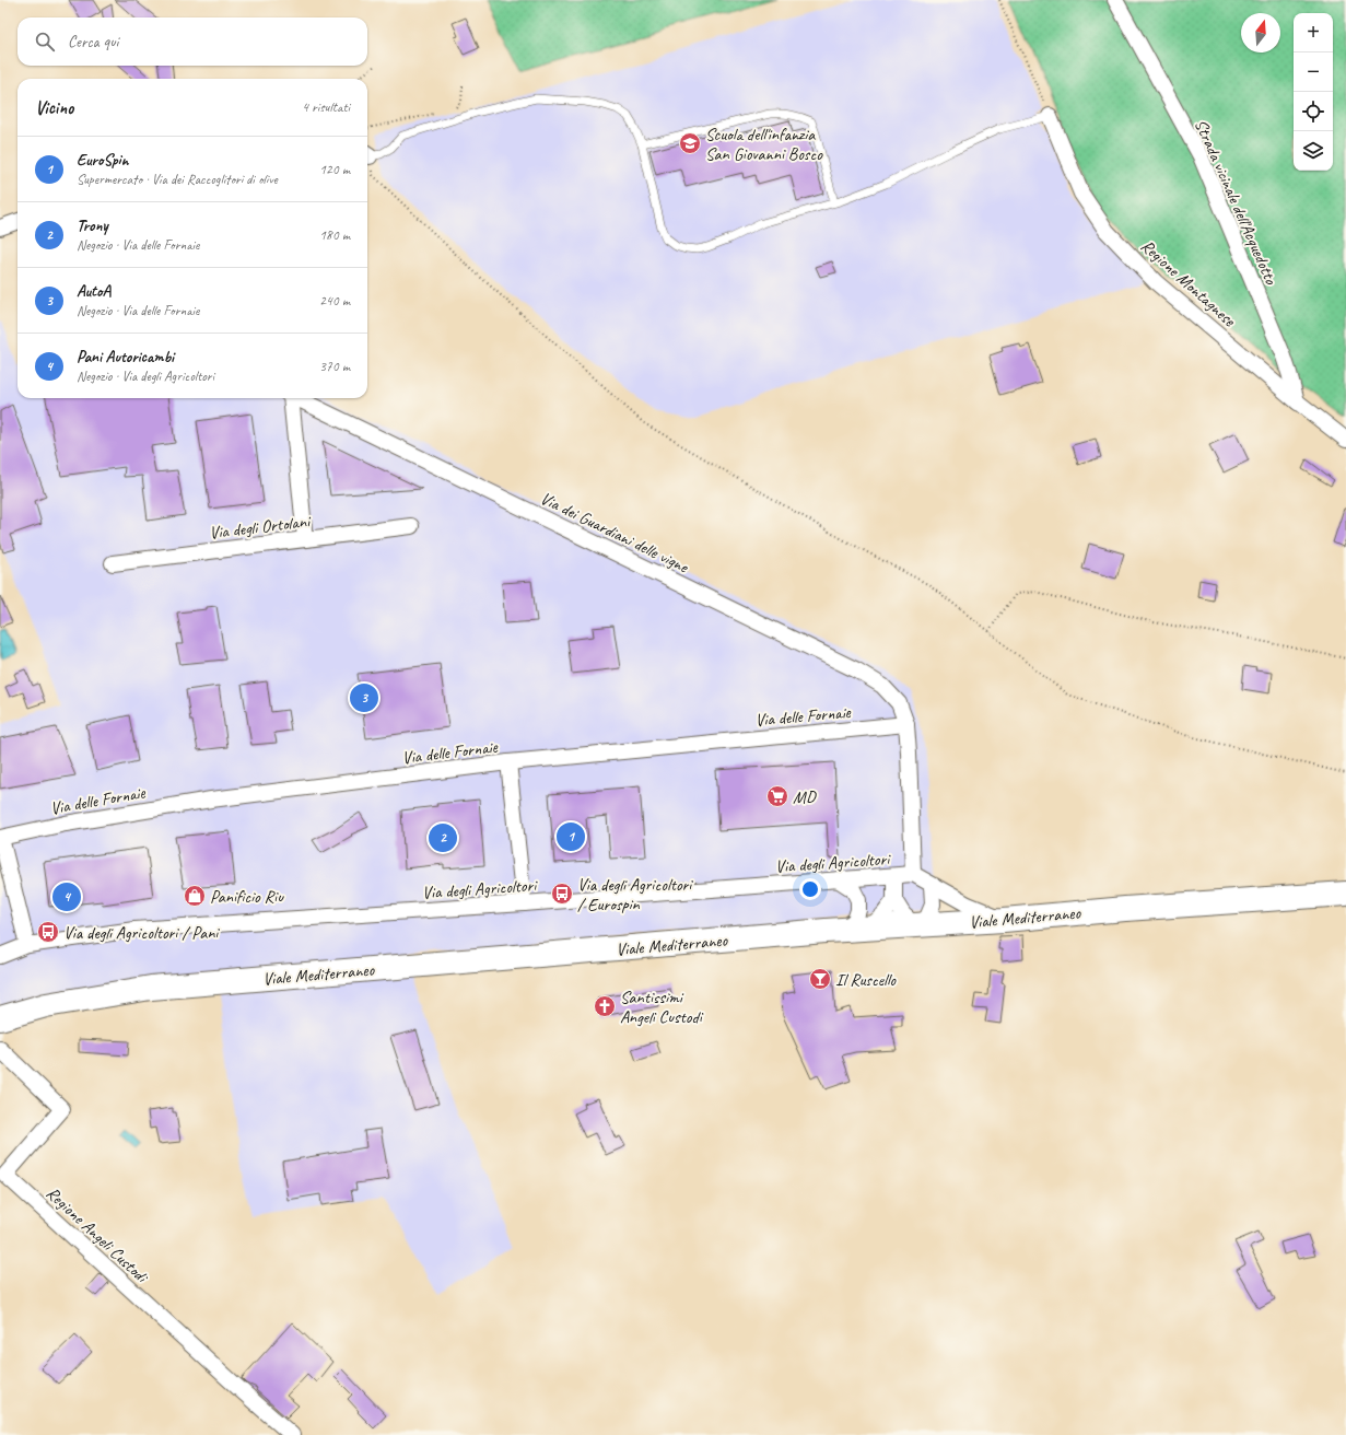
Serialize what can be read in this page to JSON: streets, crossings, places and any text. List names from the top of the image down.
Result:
{
  "streets": {
    "main road": ["Viale Mediterraneo"],
    "street": [
      "Strada vicinale dell'Acquedotto",
      "Regione Montagnese",
      "Via degli Ortolani",
      "Via dei Guardiani delle vigne",
      "Via delle Fornaie",
      "Via degli Agricoltori",
      "Regione Angeli Custodi"
    ]
  },
  "crossings": [
    ["Strada vicinale dell'Acquedotto", "Regione Montagnese"],
    ["Via dei Guardiani delle vigne", "Via delle Fornaie"],
    ["Via dei Guardiani delle vigne", "Via degli Agricoltori"],
    ["Via dei Guardiani delle vigne", "Viale Mediterraneo"],
    ["Via degli Agricoltori", "Viale Mediterraneo"]
  ],
  "places": {
    "school or university": ["Scuola dell'infanzia San Giovanni Bosco"],
    "supermarket": ["MD"],
    "bus stop": ["Via degli Agricoltori / Eurospin", "Via degli Agricoltori / Pani"],
    "shop": ["Panificio Riu"],
    "bar": ["Il Ruscello"],
    "church": ["Santissimi Angeli Custodi"]
  },
  "north": "top",
  "page": {
    "map_buttons": ["+", "−"],
    "search": "Cerca qui",
    "heading": ["Vicino", "4 risultati"],
    "list": [
      {
        "mark": "1",
        "name": "EuroSpin",
        "note": "Supermercato · Via dei Raccoglitori di olive",
        "value": "120 m"
      },
      {
        "mark": "2",
        "name": "Trony",
        "note": "Negozio · Via delle Fornaie",
        "value": "180 m"
      },
      {
        "mark": "3",
        "name": "AutoA",
        "note": "Negozio · Via delle Fornaie",
        "value": "240 m"
      },
      {
        "mark": "4",
        "name": "Pani Autoricambi",
        "note": "Negozio · Via degli Agricoltori",
        "value": "370 m"
      }
    ],
    "pins": [
      "3",
      "1",
      "2",
      "4"
    ]
  }
}
